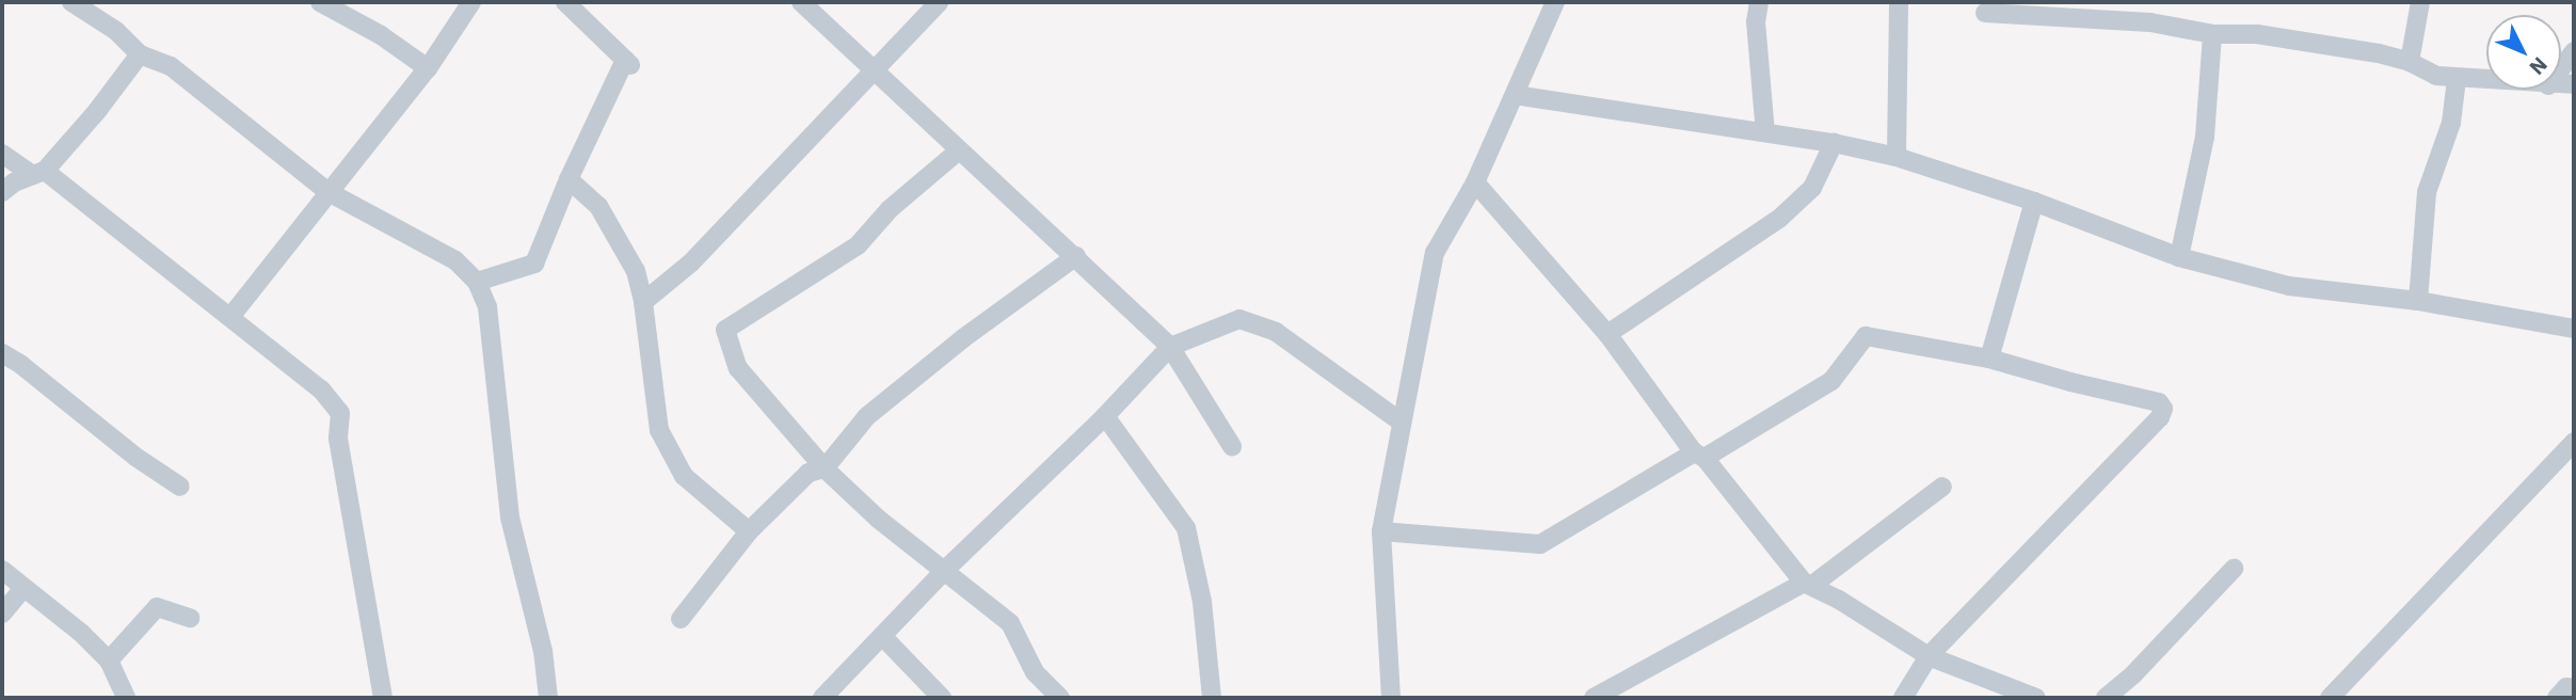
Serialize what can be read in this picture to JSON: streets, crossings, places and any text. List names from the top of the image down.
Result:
{
  "north": "bottom right"
}
